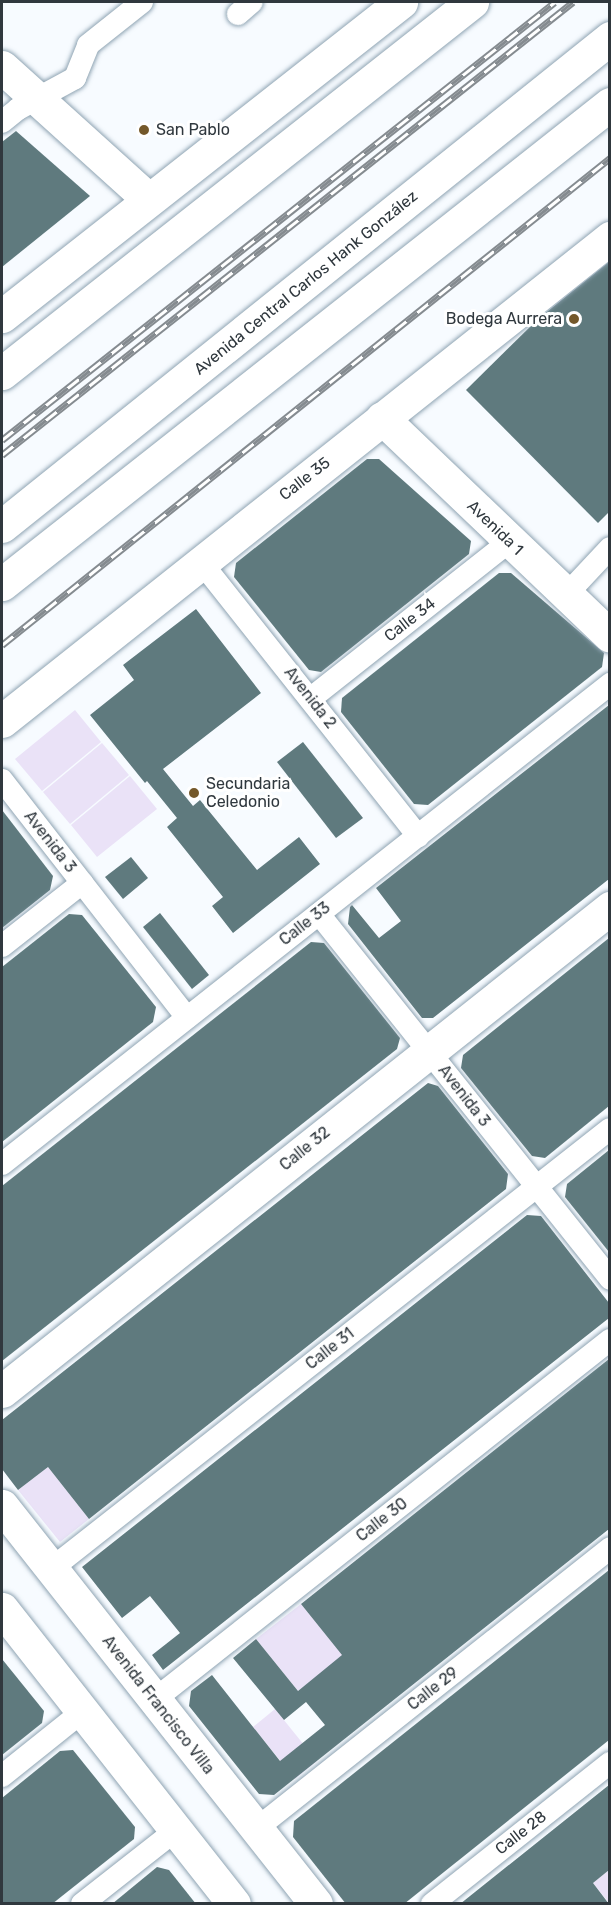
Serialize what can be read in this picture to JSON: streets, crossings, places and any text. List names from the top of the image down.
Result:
{
  "streets": {
    "main road": [
      "Avenida Central Carlos Hank González",
      "Calle 35",
      "Avenida 1",
      "Calle 32",
      "Avenida Francisco Villa"
    ],
    "street": [
      "Calle 34",
      "Avenida 2",
      "Avenida 3",
      "Calle 33",
      "Calle 31",
      "Calle 30",
      "Calle 29",
      "Calle 28"
    ]
  },
  "crossings": [
    ["Calle 35", "Avenida 1"],
    ["Calle 35", "Avenida 2"],
    ["Avenida 1", "Calle 34"],
    ["Calle 34", "Avenida 2"],
    ["Avenida 2", "Calle 33"],
    ["Avenida 3", "Calle 33"],
    ["Avenida 3", "Calle 32"],
    ["Avenida 3", "Calle 31"],
    ["Calle 31", "Avenida Francisco Villa"],
    ["Calle 30", "Avenida Francisco Villa"],
    ["Calle 29", "Avenida Francisco Villa"]
  ],
  "places": ["San Pablo", "Bodega Aurrera", "Secundaria Celedonio"]
}
